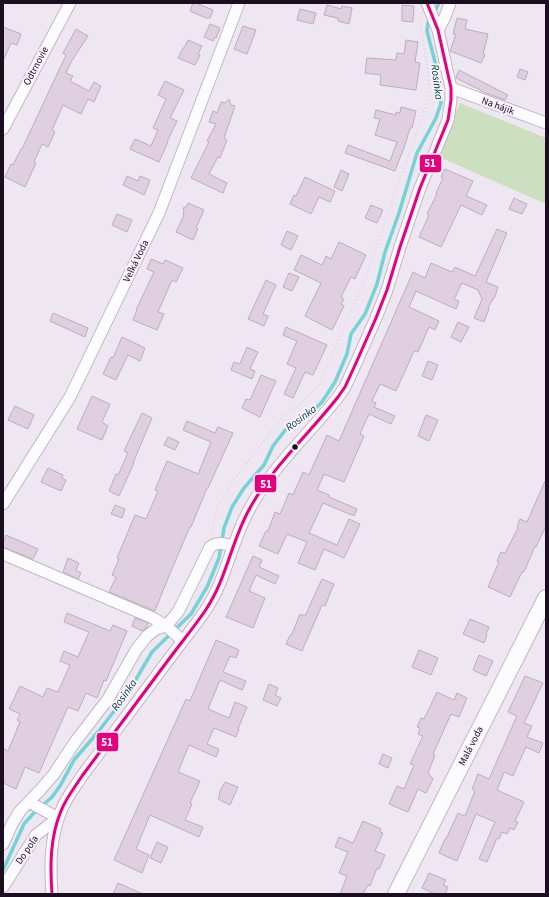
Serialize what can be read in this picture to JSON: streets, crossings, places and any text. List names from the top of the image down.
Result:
{
  "streets": {
    "street": [
      "Odtrnovie",
      "Na hájik",
      "Veľká Voda",
      "Malá voda",
      "Do poľa"
    ]
  },
  "water": ["Rosinka"],
  "lines": ["transit line 51"]
}
